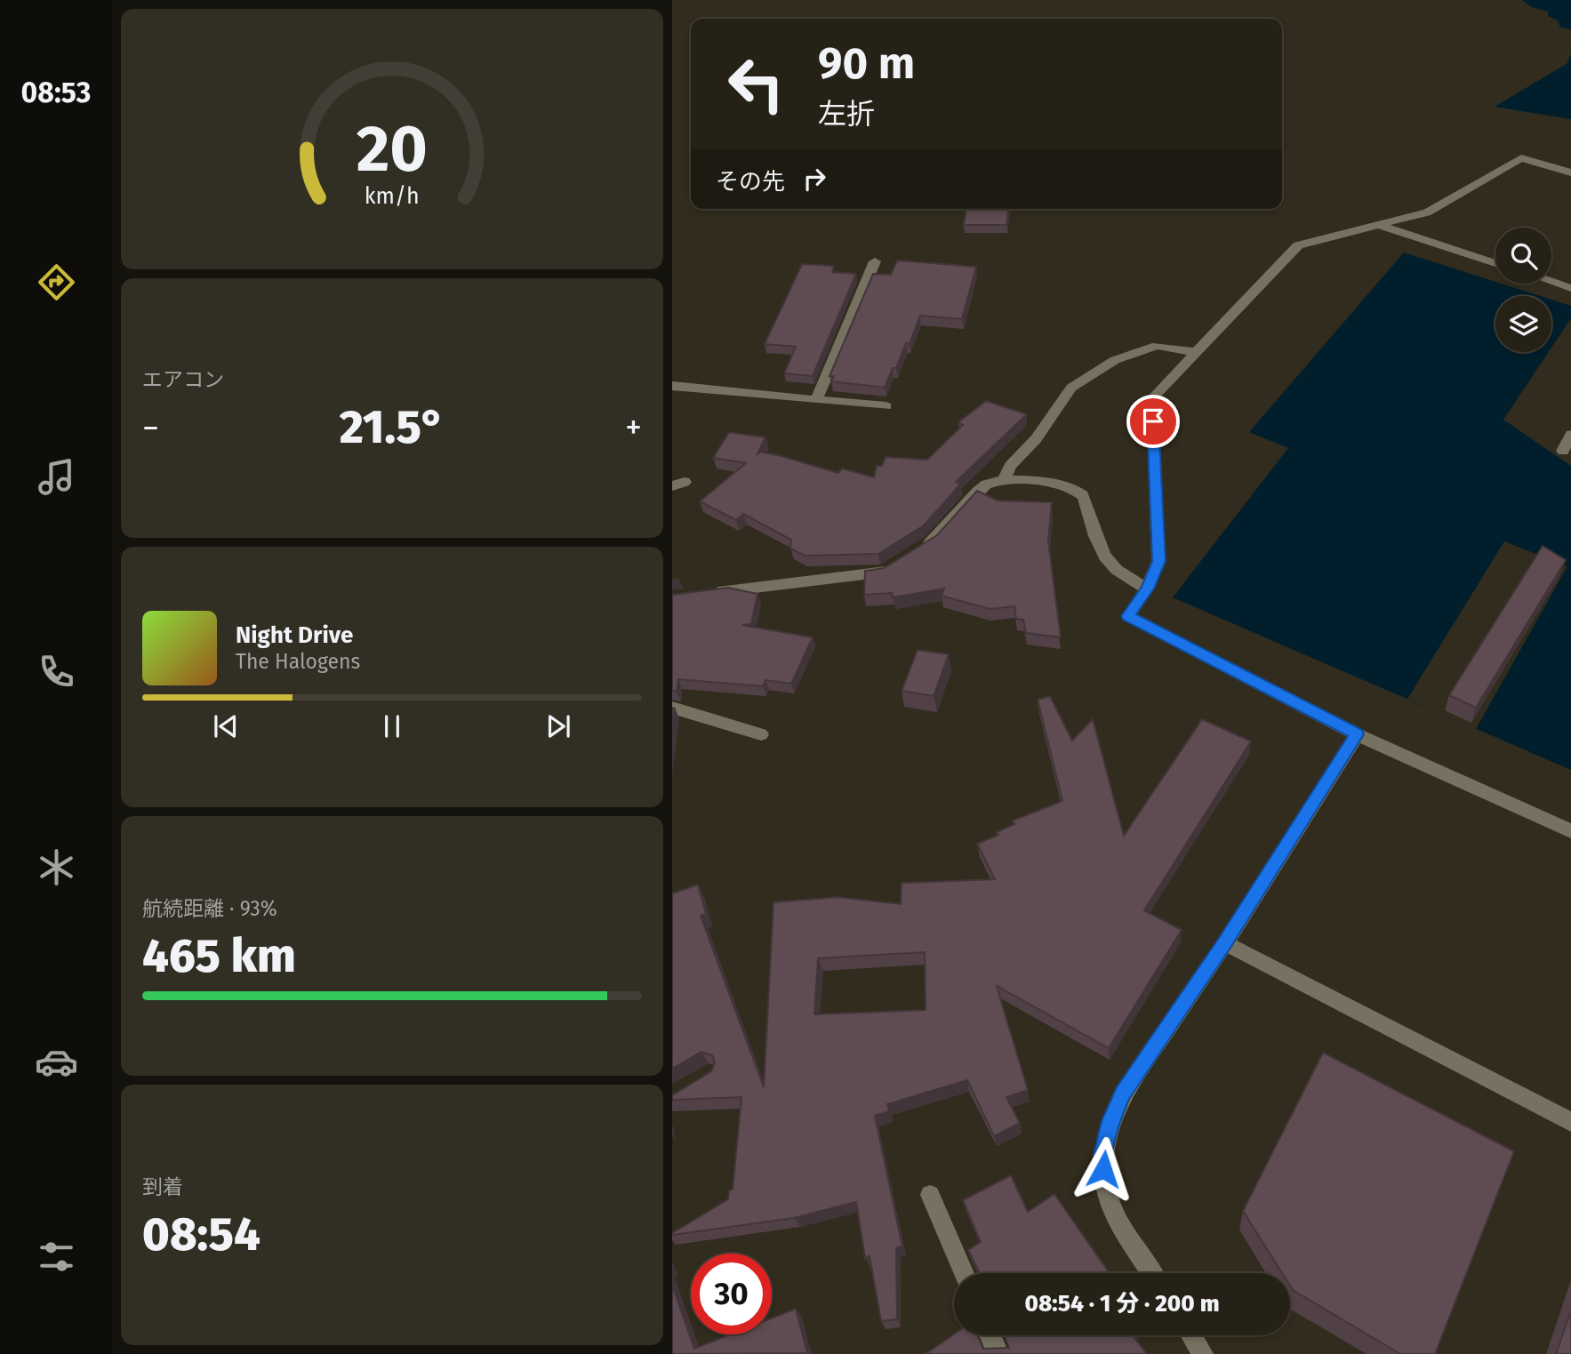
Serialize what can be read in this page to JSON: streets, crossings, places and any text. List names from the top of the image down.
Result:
{
  "page": {
    "tabs": "08:53",
    "turn": ["90 m", "左折"],
    "then": "その先",
    "tile": [
      "エアコン",
      ["航続距離 · 93%", "465 km"],
      ["到着", "08:54"]
    ],
    "heat": ["−", "21.5°", "+"],
    "song": ["Night Drive", "The Halogens"],
    "limit": "30",
    "trip": "08:54 · 1 分 · 200 m",
    "gauge": ["20", "km/h"]
  }
}
